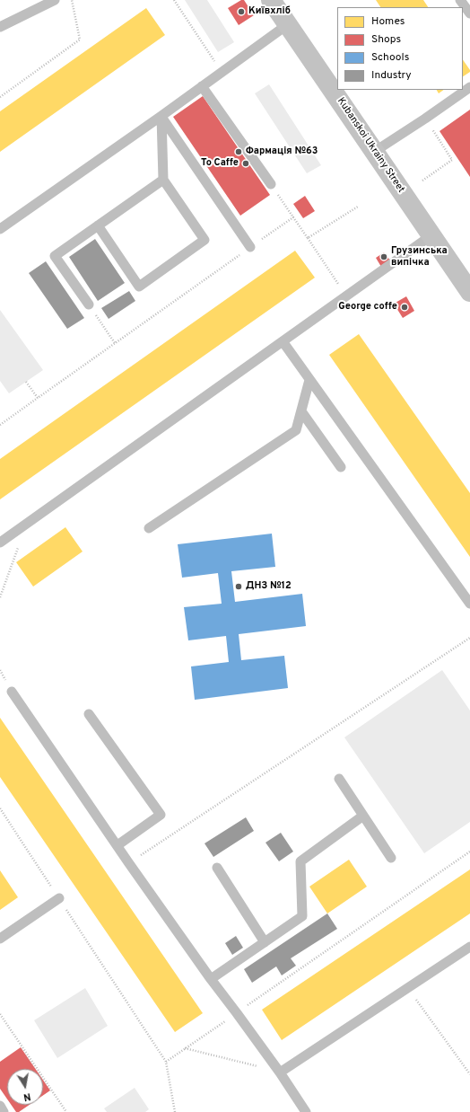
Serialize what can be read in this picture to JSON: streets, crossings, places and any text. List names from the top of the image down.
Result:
{
  "streets": {
    "street": ["Kubanskoi Ukrainy Street"]
  },
  "places": [
    "Київхліб",
    "Фармація №63",
    "To Caffe",
    "Грузинська випічка",
    "George coffe",
    "ДНЗ №12"
  ],
  "legend": [
    "Homes",
    "Shops",
    "Schools",
    "Industry"
  ],
  "north": "bottom"
}
